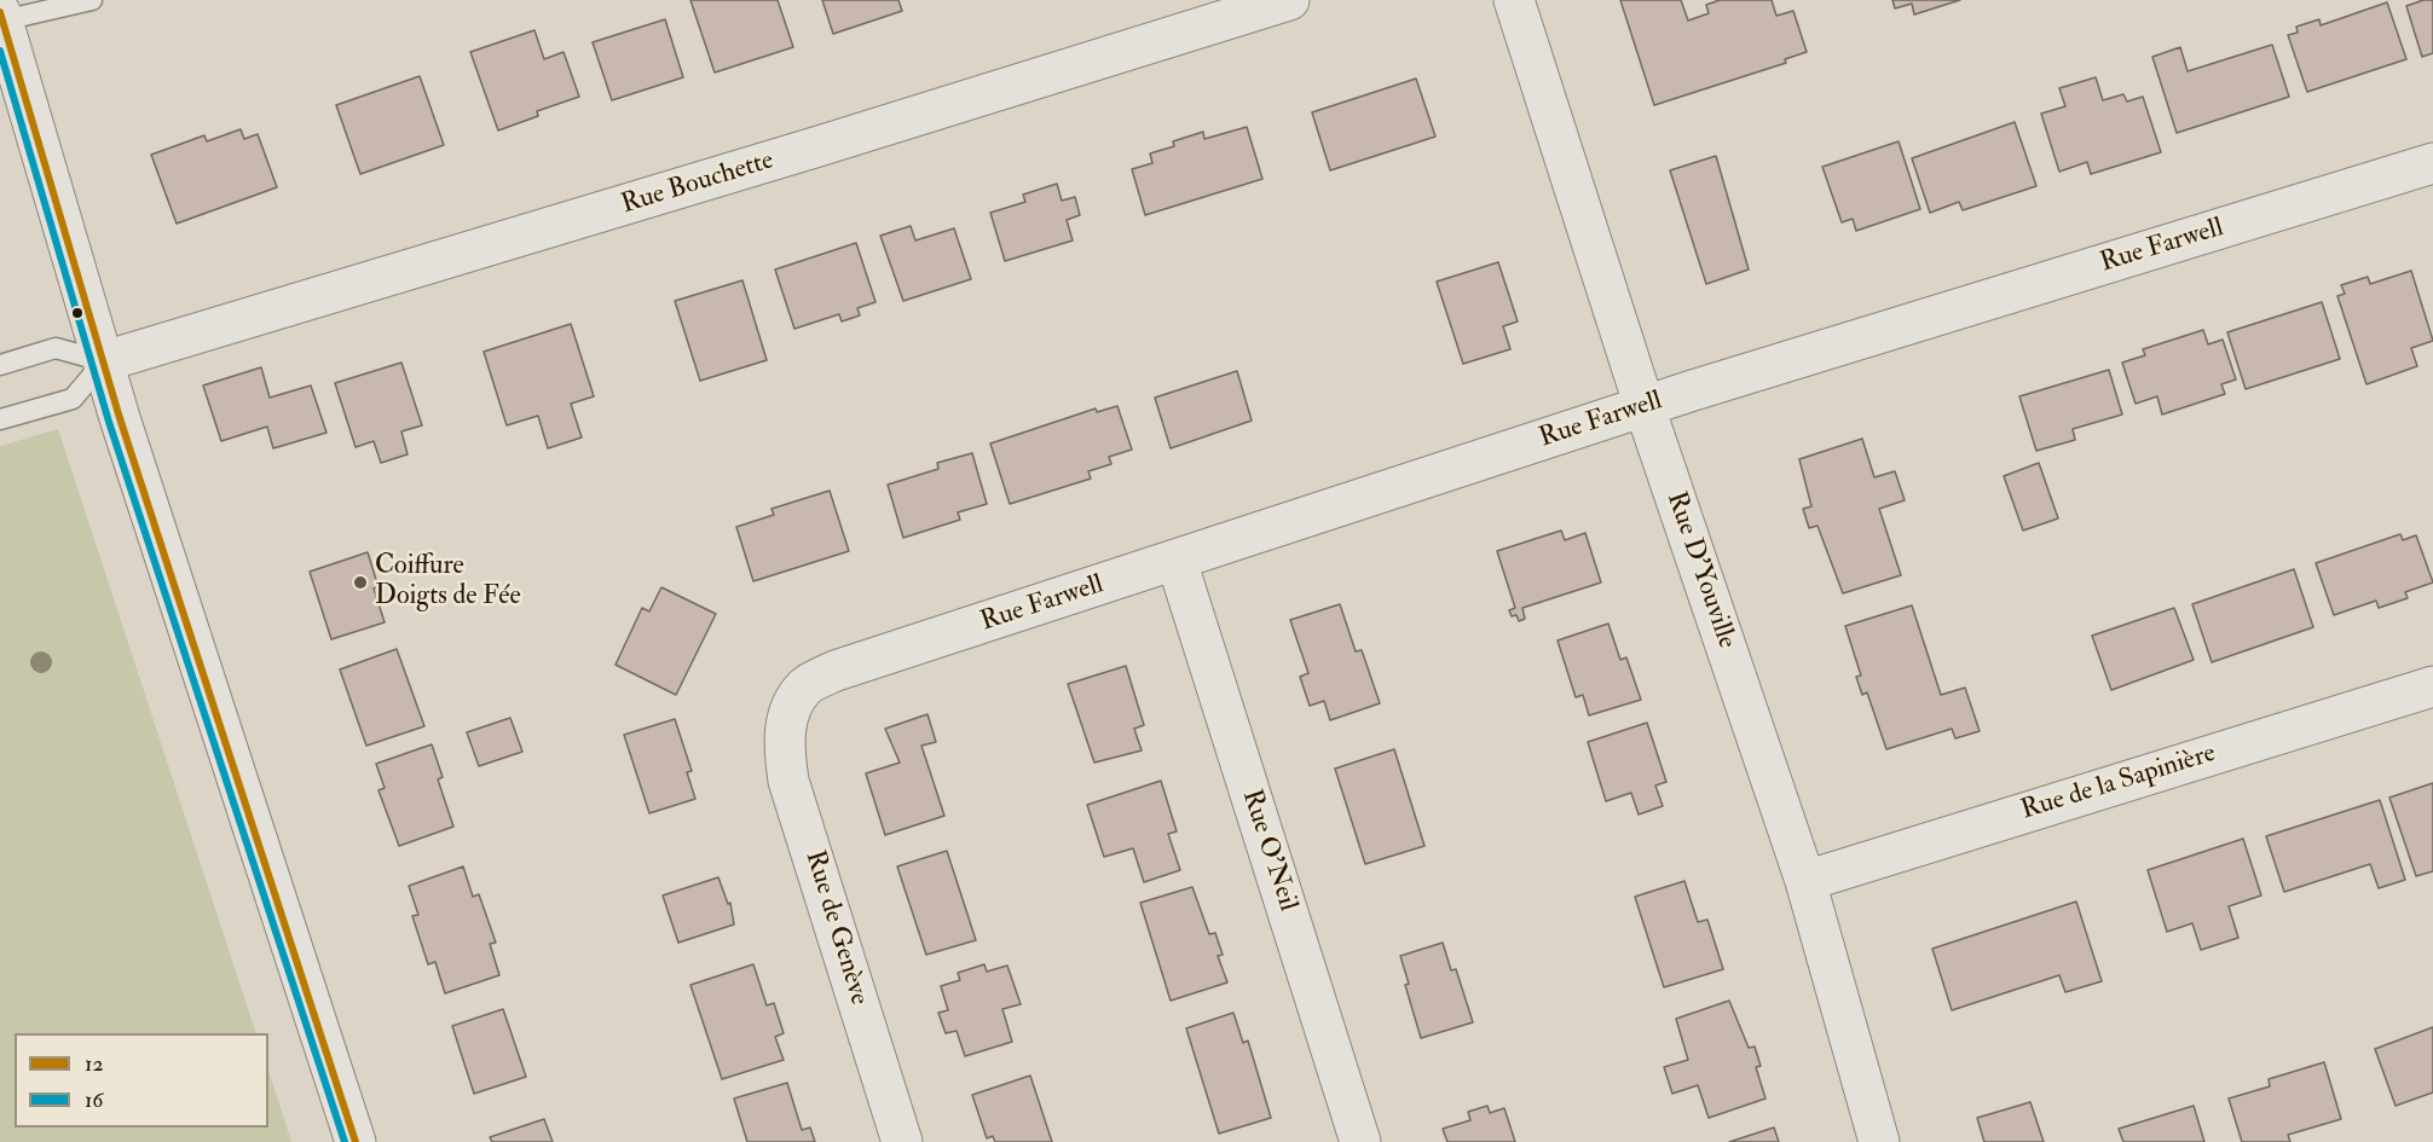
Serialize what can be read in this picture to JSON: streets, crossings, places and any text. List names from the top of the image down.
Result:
{
  "streets": {
    "street": [
      "Rue Bouchette",
      "Rue Farwell",
      "Rue D'Youville",
      "Rue de la Sapinière",
      "Rue O'Neil",
      "Rue de Genève"
    ]
  },
  "crossings": [
    ["Rue Farwell", "Rue D'Youville"],
    ["Rue Farwell", "Rue O'Neil"],
    ["Rue Farwell", "Rue de Genève"],
    ["Rue D'Youville", "Rue de la Sapinière"]
  ],
  "places": ["Coiffure Doigts de Fée"],
  "lines": ["transit line 12", "transit line 16"],
  "legend": ["12", "16"]
}
